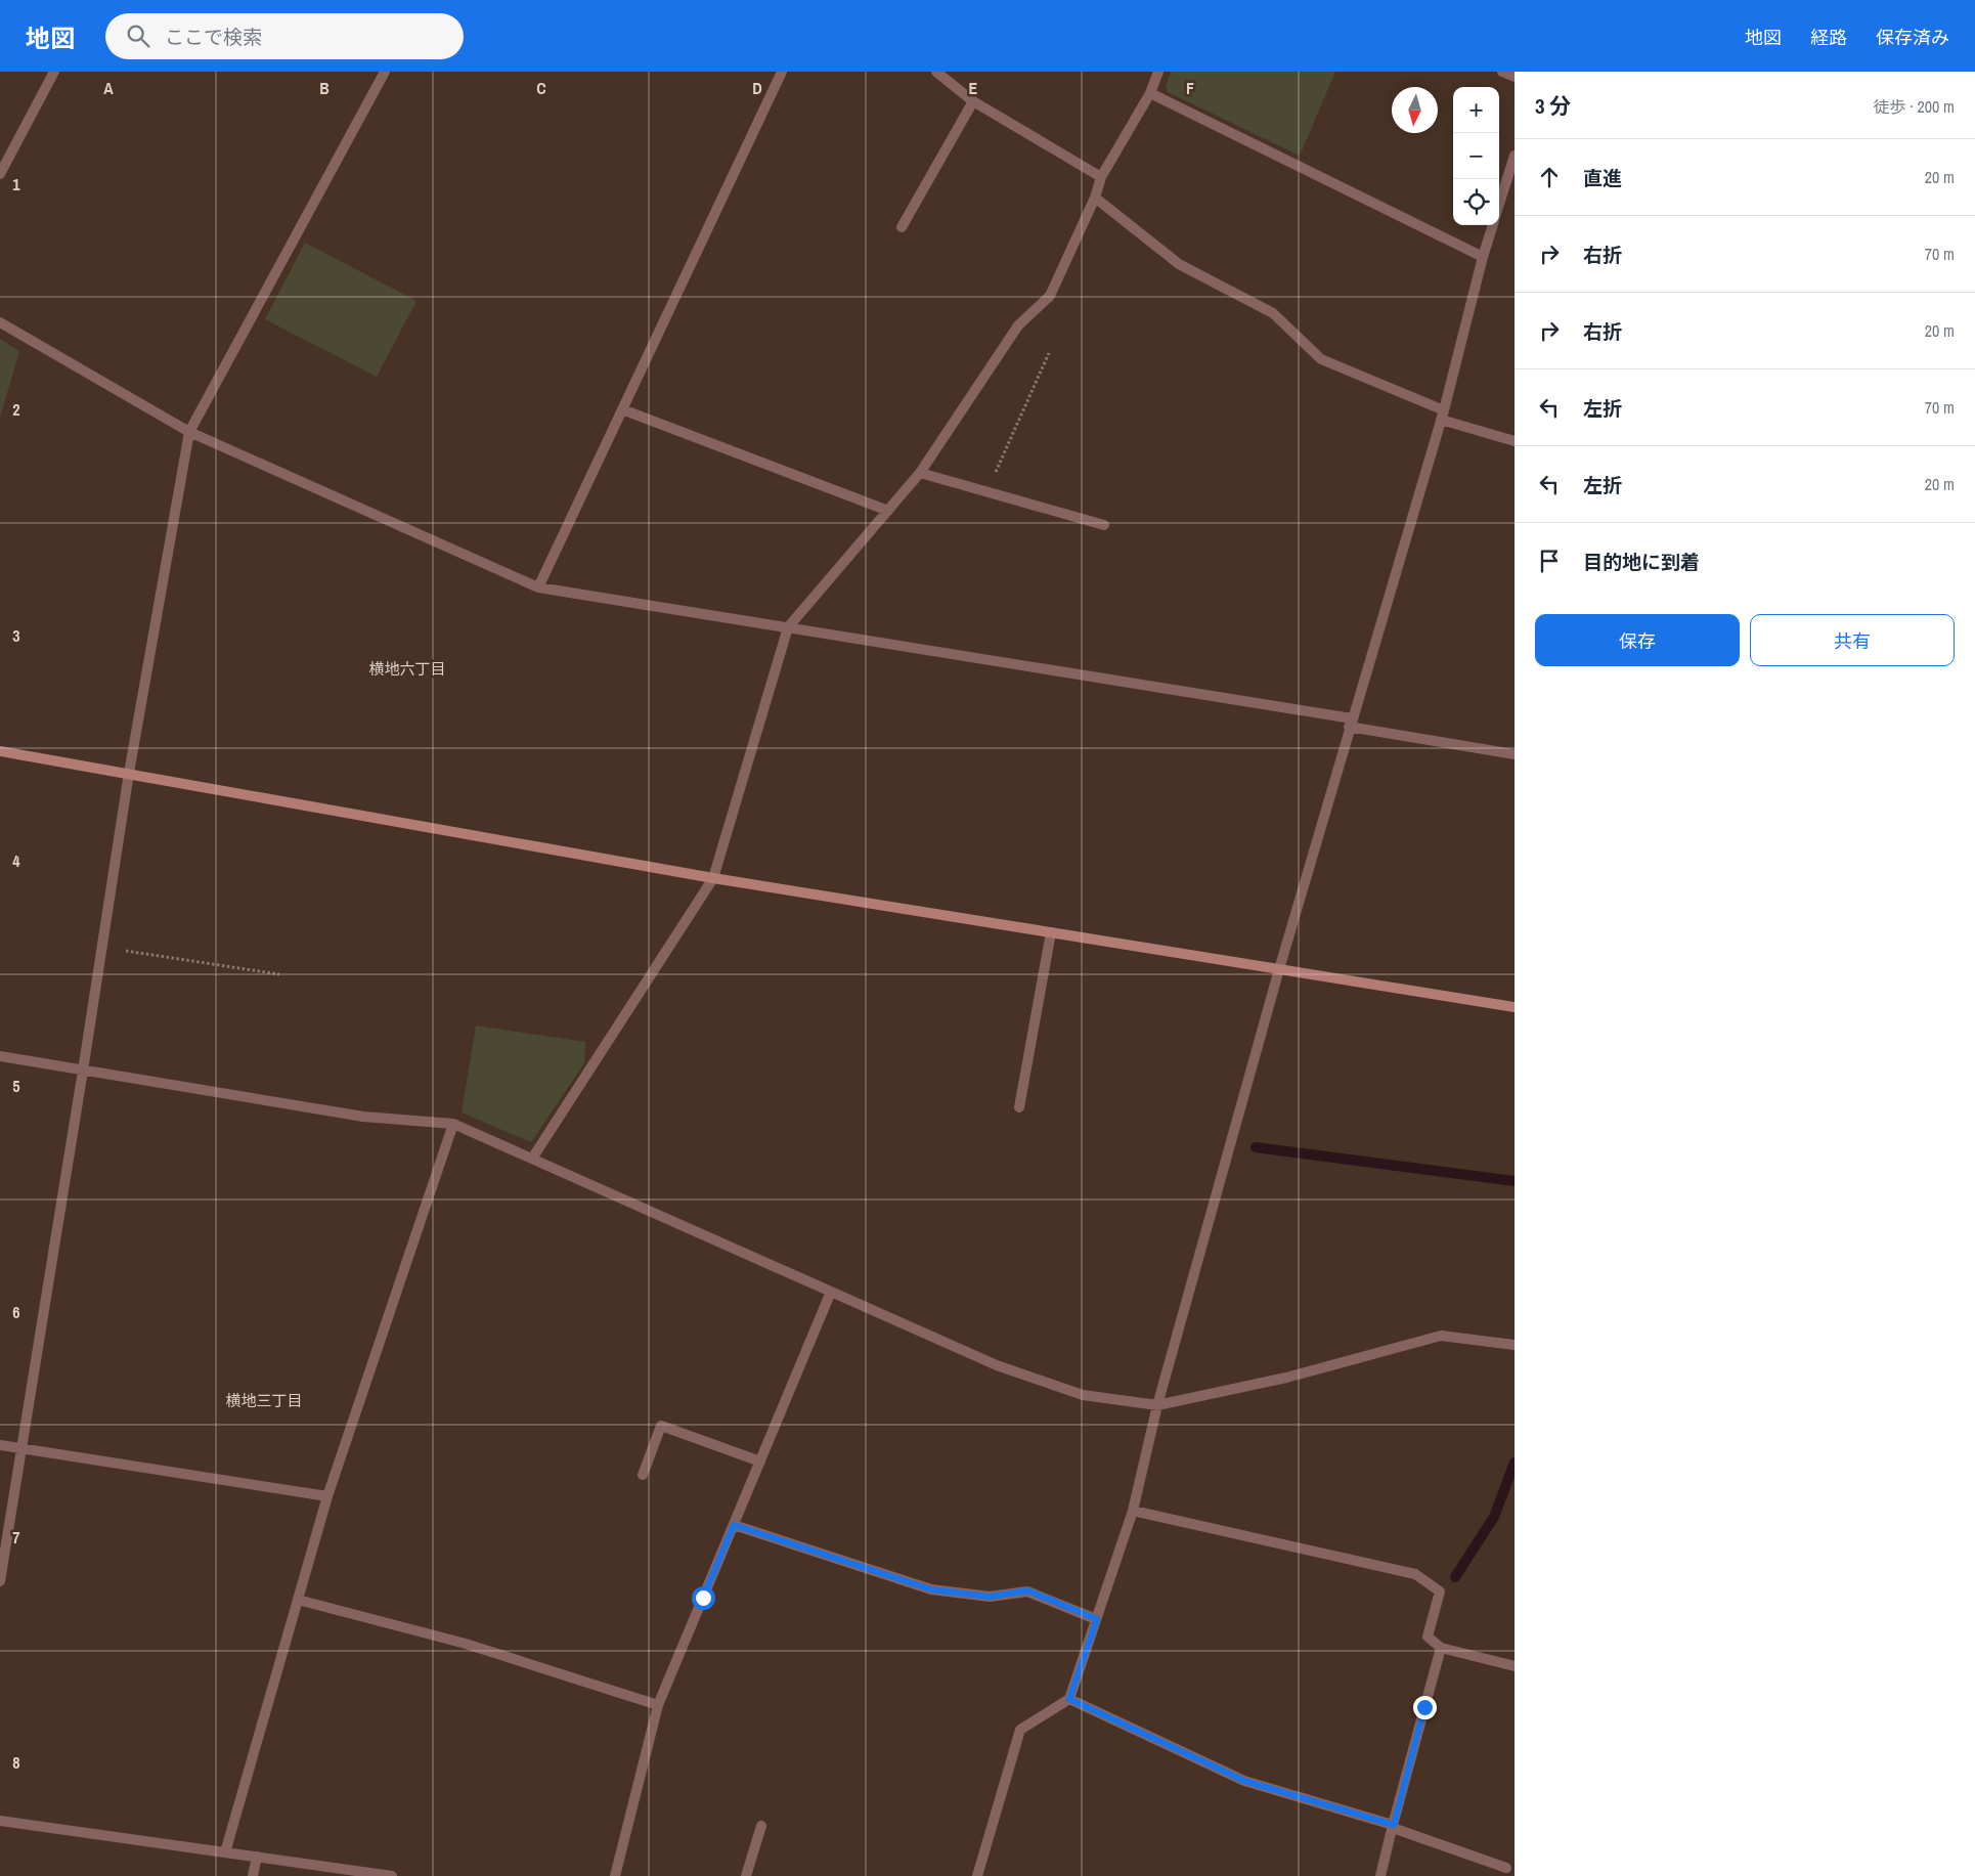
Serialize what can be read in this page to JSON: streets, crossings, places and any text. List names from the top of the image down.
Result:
{
  "districts": ["横地六丁目", "横地三丁目"],
  "north": "bottom",
  "page": {
    "header": "地図",
    "search": "ここで検索",
    "nav": ["地図", "経路", "保存済み"],
    "heading": ["3 分", "徒歩 · 200 m"],
    "map_buttons": ["+", "−"],
    "list": [
      ["直進", "20 m"],
      ["右折", "70 m"],
      ["右折", "20 m"],
      ["左折", "70 m"],
      ["左折", "20 m"],
      "目的地に到着"
    ],
    "buttons": ["保存", "共有"]
  },
  "grid": {
    "columns": [
      "A",
      "B",
      "C",
      "D",
      "E",
      "F"
    ],
    "rows": [
      "1",
      "2",
      "3",
      "4",
      "5",
      "6",
      "7",
      "8"
    ]
  }
}
